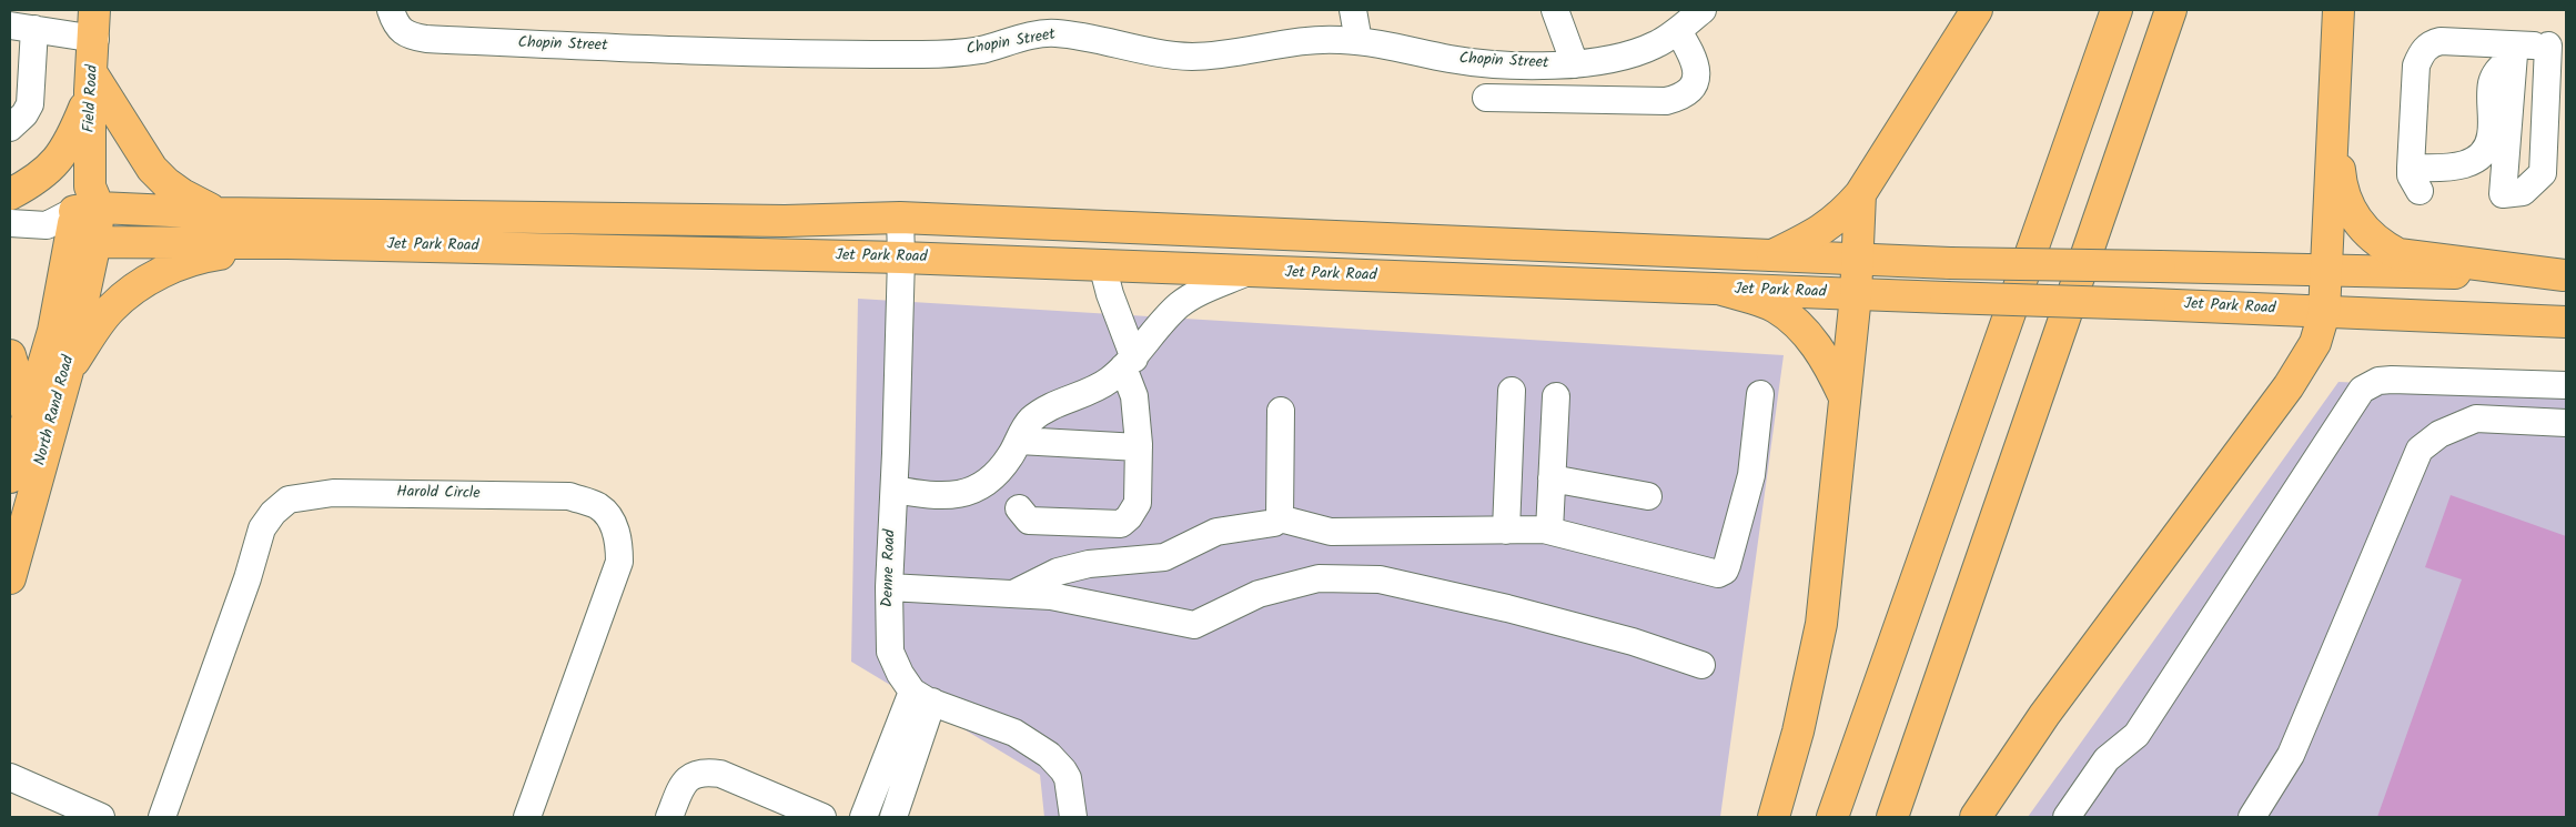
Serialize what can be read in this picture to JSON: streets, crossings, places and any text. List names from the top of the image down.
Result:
{
  "streets": {
    "main road": ["Field Road", "Jet Park Road", "North Rand Road"],
    "street": ["Chopin Street", "Harold Circle", "Denne Road"]
  },
  "crossings": [
    ["Field Road", "Jet Park Road"],
    ["Field Road", "North Rand Road"],
    ["Jet Park Road", "North Rand Road"],
    ["Jet Park Road", "Denne Road"]
  ]
}
